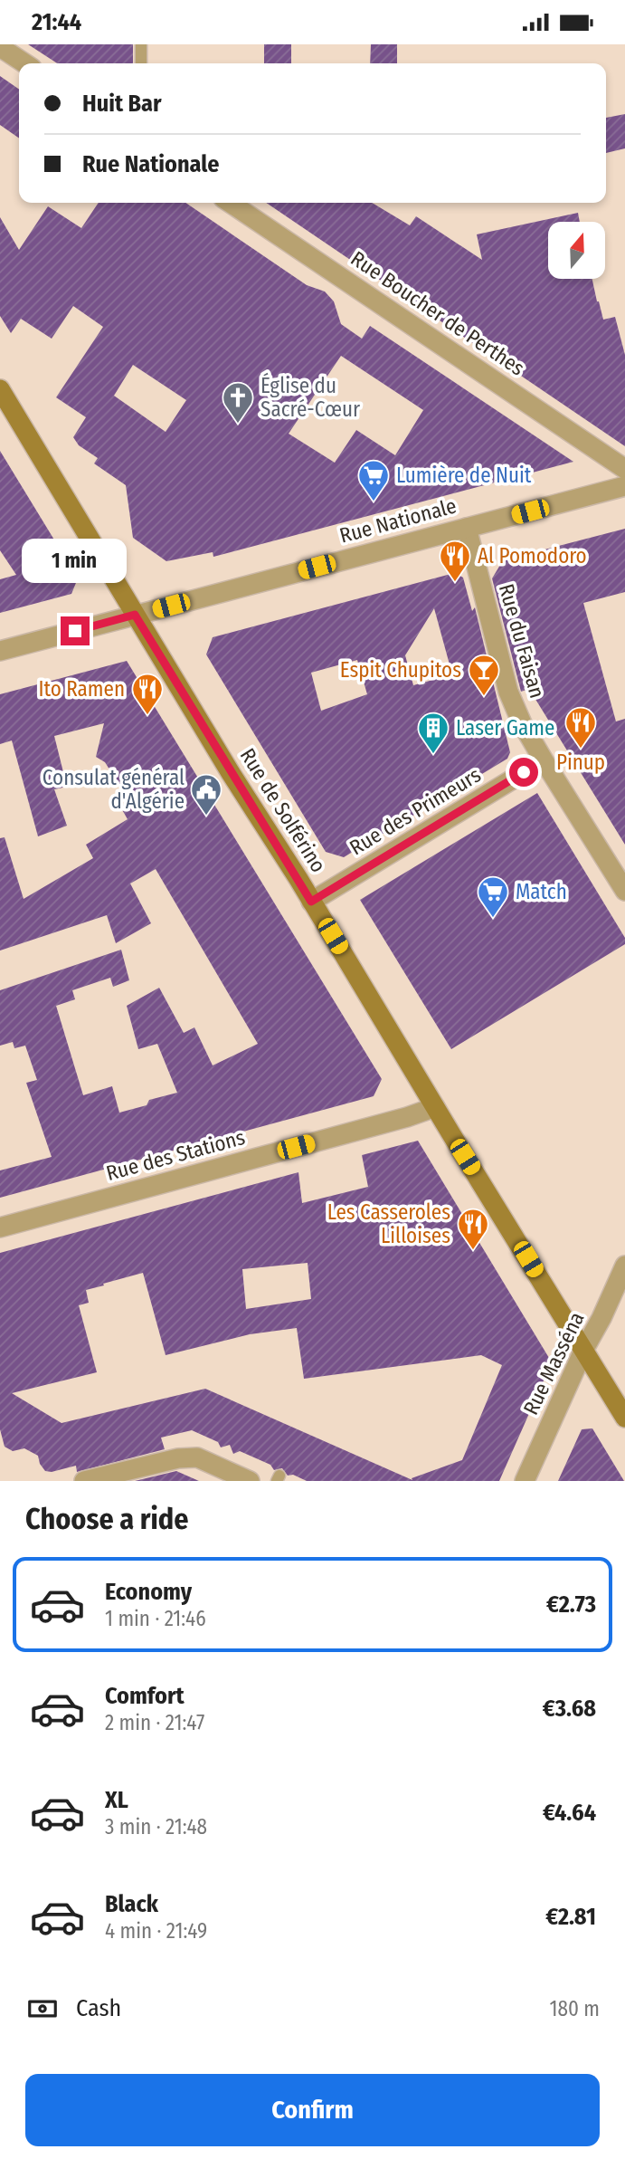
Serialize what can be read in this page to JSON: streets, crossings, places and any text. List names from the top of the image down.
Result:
{
  "streets": {
    "main road": ["Rue de Solférino"],
    "street": [
      "Rue Boucher de Perthes",
      "Rue Nationale",
      "Rue du Faisan",
      "Rue des Primeurs",
      "Rue des Stations",
      "Rue Masséna"
    ]
  },
  "crossings": [
    ["Rue Nationale", "Rue du Faisan"],
    ["Rue Nationale", "Rue de Solférino"],
    ["Rue du Faisan", "Rue des Primeurs"],
    ["Rue de Solférino", "Rue des Primeurs"],
    ["Rue de Solférino", "Rue des Stations"],
    ["Rue de Solférino", "Rue Masséna"]
  ],
  "places": {
    "church": ["Église du Sacré-Cœur"],
    "supermarket": ["Lumière de Nuit", "Match"],
    "restaurant": [
      "Al Pomodoro",
      "Ito Ramen",
      "Pinup",
      "Les Casseroles Lilloises"
    ],
    "bar": ["Espit Chupitos"],
    "building": ["Laser Game"],
    "public building": ["Consulat général d'Algérie"]
  },
  "north": "top",
  "page": {
    "status": "21:44",
    "banner": ["Huit Bar", "Rue Nationale"],
    "bubble": "1 min",
    "heading": "Choose a ride",
    "list": [
      {
        "name": "Economy",
        "note": "1 min · 21:46",
        "value": "€2.73"
      },
      {
        "name": "Comfort",
        "note": "2 min · 21:47",
        "value": "€3.68"
      },
      {
        "name": "XL",
        "note": "3 min · 21:48",
        "value": "€4.64"
      },
      {
        "name": "Black",
        "note": "4 min · 21:49",
        "value": "€2.81"
      }
    ],
    "pay": ["Cash", "180 m"],
    "buttons": "Confirm"
  }
}
